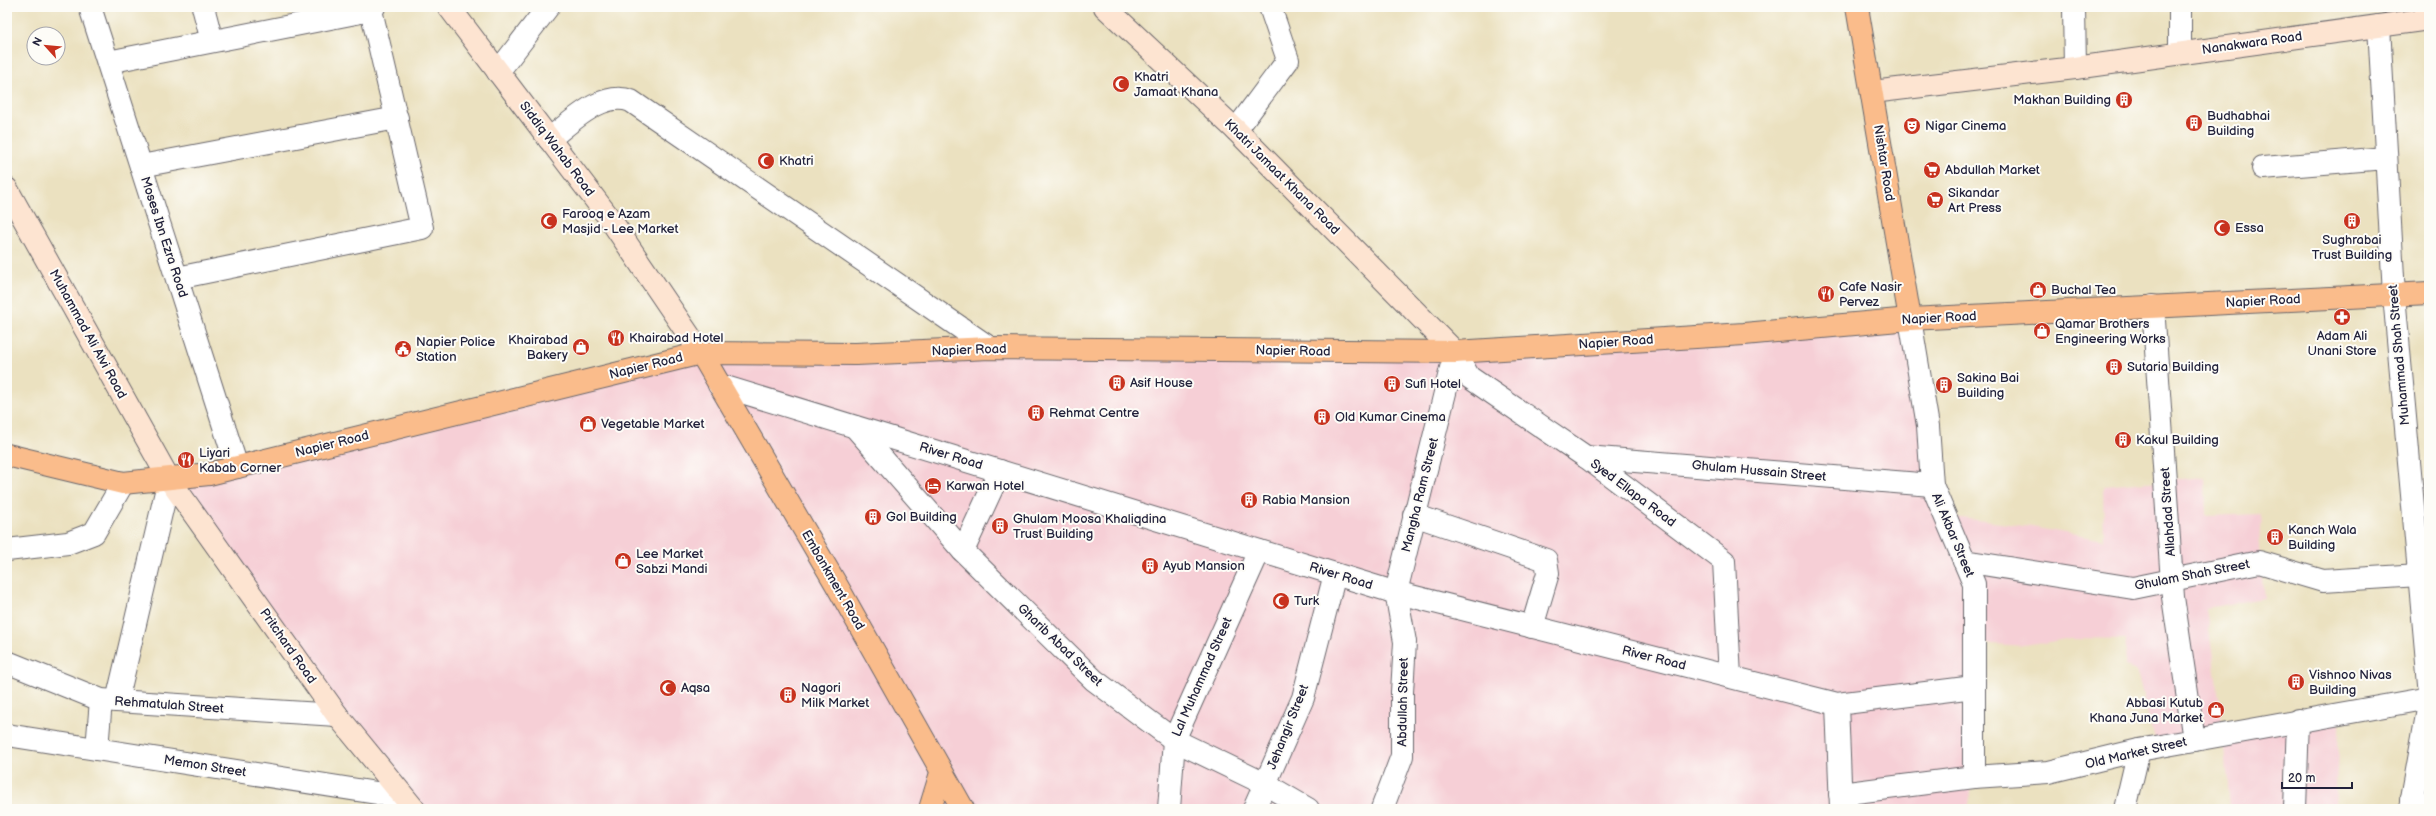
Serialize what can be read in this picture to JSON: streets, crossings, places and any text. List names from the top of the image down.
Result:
{
  "streets": {
    "main road": ["Nishtar Road", "Napier Road", "Embankment Road"],
    "street": [
      "Nanakwara Road",
      "Siddiq Wahab Road",
      "Khatri Jamaat Khana Road",
      "Moses Ibn Ezra Road",
      "Muhammad Ali Alvi Road",
      "Muhammad Shah Street",
      "River Road",
      "Ghulam Hussain Street",
      "Syed Ellapa Road",
      "Mangha Ram Street",
      "Allahdad Street",
      "Ali Akbar Street",
      "Ghulam Shah Street",
      "Gharib Abad Street",
      "Pritchard Road",
      "Lal Muhammad Street",
      "Abdullah Street",
      "Rehmatulah Street",
      "Jehangir Street",
      "Old Market Street",
      "Memon Street"
    ]
  },
  "crossings": [
    ["Nanakwara Road", "Nishtar Road"],
    ["Nanakwara Road", "Muhammad Shah Street"],
    ["Siddiq Wahab Road", "Napier Road"],
    ["Siddiq Wahab Road", "Embankment Road"],
    ["Nishtar Road", "Napier Road"],
    ["Nishtar Road", "Ali Akbar Street"],
    ["Khatri Jamaat Khana Road", "Napier Road"],
    ["Khatri Jamaat Khana Road", "Syed Ellapa Road"],
    ["Khatri Jamaat Khana Road", "Mangha Ram Street"],
    ["Moses Ibn Ezra Road", "Napier Road"],
    ["Napier Road", "Muhammad Ali Alvi Road"],
    ["Napier Road", "Muhammad Shah Street"],
    ["Napier Road", "Syed Ellapa Road"],
    ["Napier Road", "Mangha Ram Street"],
    ["Napier Road", "Allahdad Street"],
    ["Napier Road", "Ali Akbar Street"],
    ["Napier Road", "Embankment Road"],
    ["Napier Road", "Pritchard Road"],
    ["Muhammad Ali Alvi Road", "Pritchard Road"],
    ["Muhammad Shah Street", "Ghulam Shah Street"],
    ["River Road", "Syed Ellapa Road"],
    ["River Road", "Mangha Ram Street"],
    ["River Road", "Ali Akbar Street"],
    ["River Road", "Embankment Road"],
    ["River Road", "Gharib Abad Street"],
    ["River Road", "Lal Muhammad Street"],
    ["River Road", "Abdullah Street"],
    ["River Road", "Jehangir Street"],
    ["Ghulam Hussain Street", "Syed Ellapa Road"],
    ["Ghulam Hussain Street", "Ali Akbar Street"],
    ["Syed Ellapa Road", "Mangha Ram Street"],
    ["Mangha Ram Street", "Abdullah Street"],
    ["Allahdad Street", "Ghulam Shah Street"],
    ["Allahdad Street", "Old Market Street"],
    ["Ali Akbar Street", "Ghulam Shah Street"],
    ["Ali Akbar Street", "Old Market Street"],
    ["Gharib Abad Street", "Lal Muhammad Street"],
    ["Gharib Abad Street", "Jehangir Street"],
    ["Pritchard Road", "Rehmatulah Street"],
    ["Pritchard Road", "Memon Street"]
  ],
  "places": {
    "mosque": [
      "Khatri Jamaat Khana",
      "Khatri",
      "Farooq e Azam Masjid - Lee Market",
      "Essa",
      "Turk",
      "Aqsa"
    ],
    "building": [
      "Makhan Building",
      "Budhabhai Building",
      "Sughrabai Trust Building",
      "Sutaria Building",
      "Asif House",
      "Sufi Hotel",
      "Sakina Bai Building",
      "Rehmat Centre",
      "Old Kumar Cinema",
      "Kakul Building",
      "Rabia Mansion",
      "Gol Building",
      "Ghulam Moosa Khaliqdina Trust Building",
      "Kanch Wala Building",
      "Ayub Mansion",
      "Vishnoo Nivas Building",
      "Nagori Milk Market"
    ],
    "theatre": ["Nigar Cinema"],
    "supermarket": ["Abdullah Market", "Sikandar Art Press"],
    "shop": [
      "Buchal Tea",
      "Qamar Brothers Engineering Works",
      "Khairabad Bakery",
      "Vegetable Market",
      "Lee Market Sabzi Mandi",
      "Abbasi Kutub Khana Juna Market"
    ],
    "restaurant": ["Cafe Nasir Pervez", "Khairabad Hotel", "Liyari Kabab Corner"],
    "pharmacy": ["Adam Ali Unani Store"],
    "public building": ["Napier Police Station"],
    "hotel": ["Karwan Hotel"]
  },
  "scale_bar": "20 m",
  "north": "top left"
}
